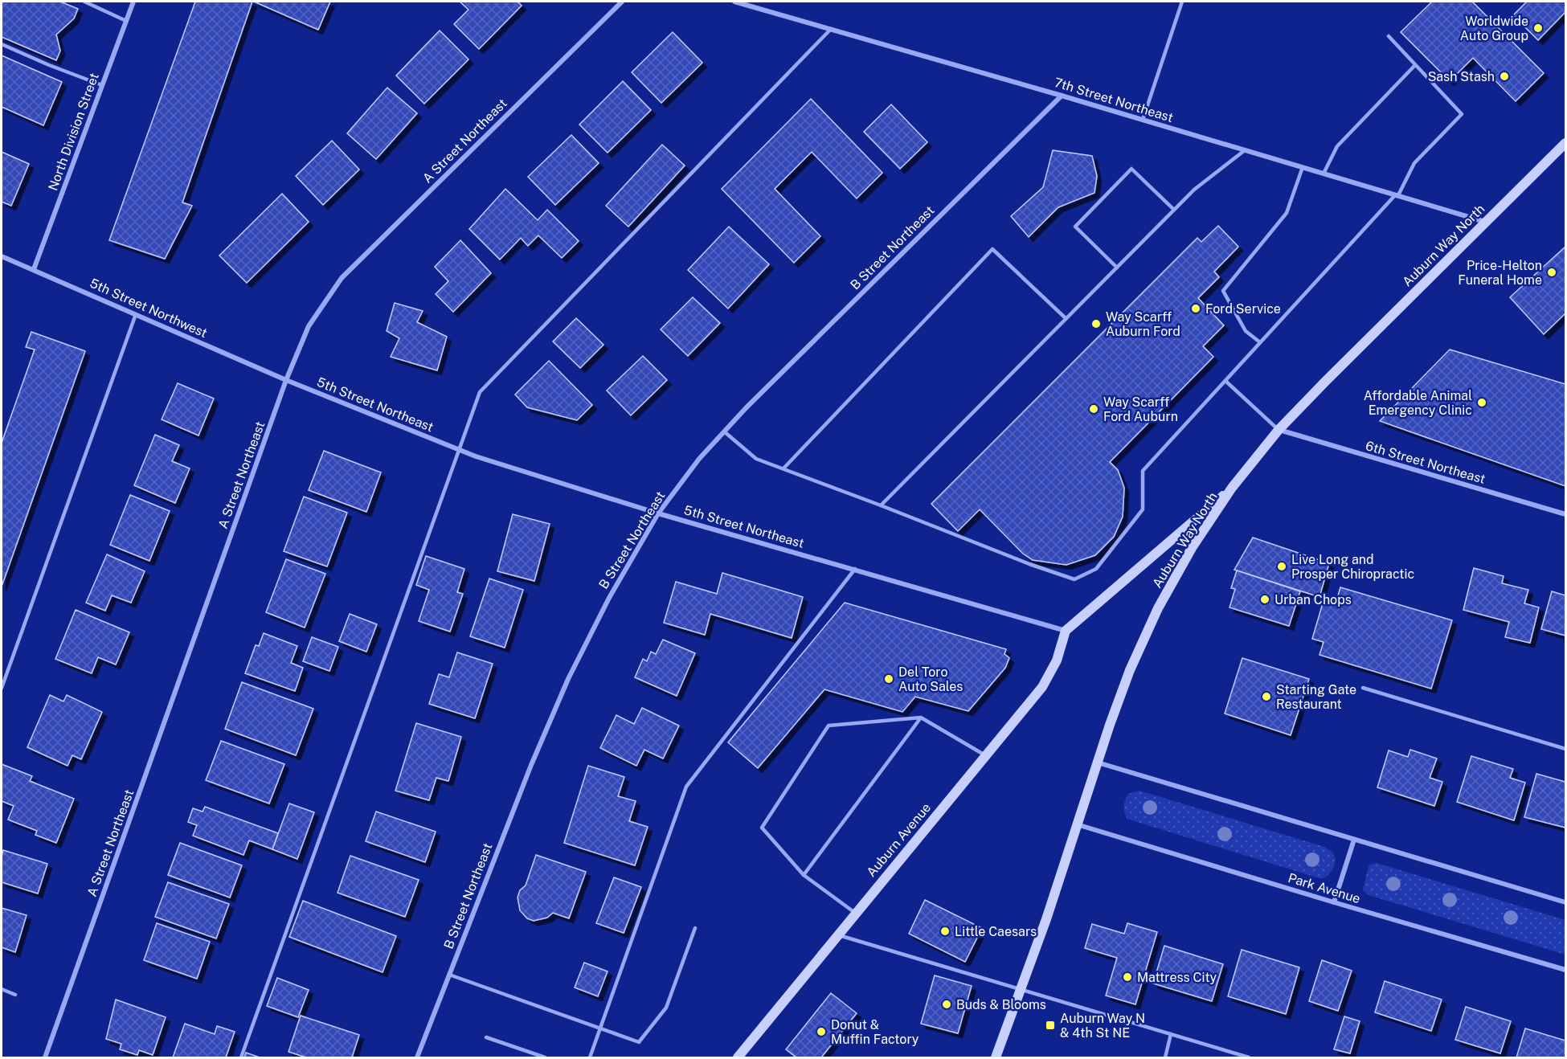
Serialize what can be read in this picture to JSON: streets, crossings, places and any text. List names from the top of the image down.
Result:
{
  "streets": {
    "main road": ["Auburn Way North", "Auburn Avenue"],
    "street": [
      "7th Street Northeast",
      "North Division Street",
      "A Street Northeast",
      "B Street Northeast",
      "5th Street Northwest",
      "5th Street Northeast",
      "6th Street Northeast",
      "Park Avenue"
    ]
  },
  "crossings": [
    ["7th Street Northeast", "Auburn Way North"],
    ["7th Street Northeast", "B Street Northeast"],
    ["North Division Street", "5th Street Northwest"],
    ["A Street Northeast", "5th Street Northwest"],
    ["A Street Northeast", "5th Street Northeast"],
    ["Auburn Way North", "6th Street Northeast"],
    ["Auburn Way North", "Park Avenue"],
    ["B Street Northeast", "5th Street Northeast"],
    ["5th Street Northwest", "5th Street Northeast"],
    ["5th Street Northeast", "Auburn Avenue"]
  ],
  "places": {
    "other": [
      "Worldwide Auto Group",
      "Sash Stash",
      "Price-Helton Funeral Home",
      "Ford Service",
      "Way Scarff Auburn Ford",
      "Affordable Animal Emergency Clinic",
      "Way Scarff Ford Auburn",
      "Live Long and Prosper Chiropractic",
      "Urban Chops",
      "Del Toro Auto Sales",
      "Starting Gate Restaurant",
      "Little Caesars",
      "Mattress City",
      "Buds & Blooms",
      "Donut & Muffin Factory"
    ],
    "transit": ["Auburn Way N & 4th St NE"]
  }
}
